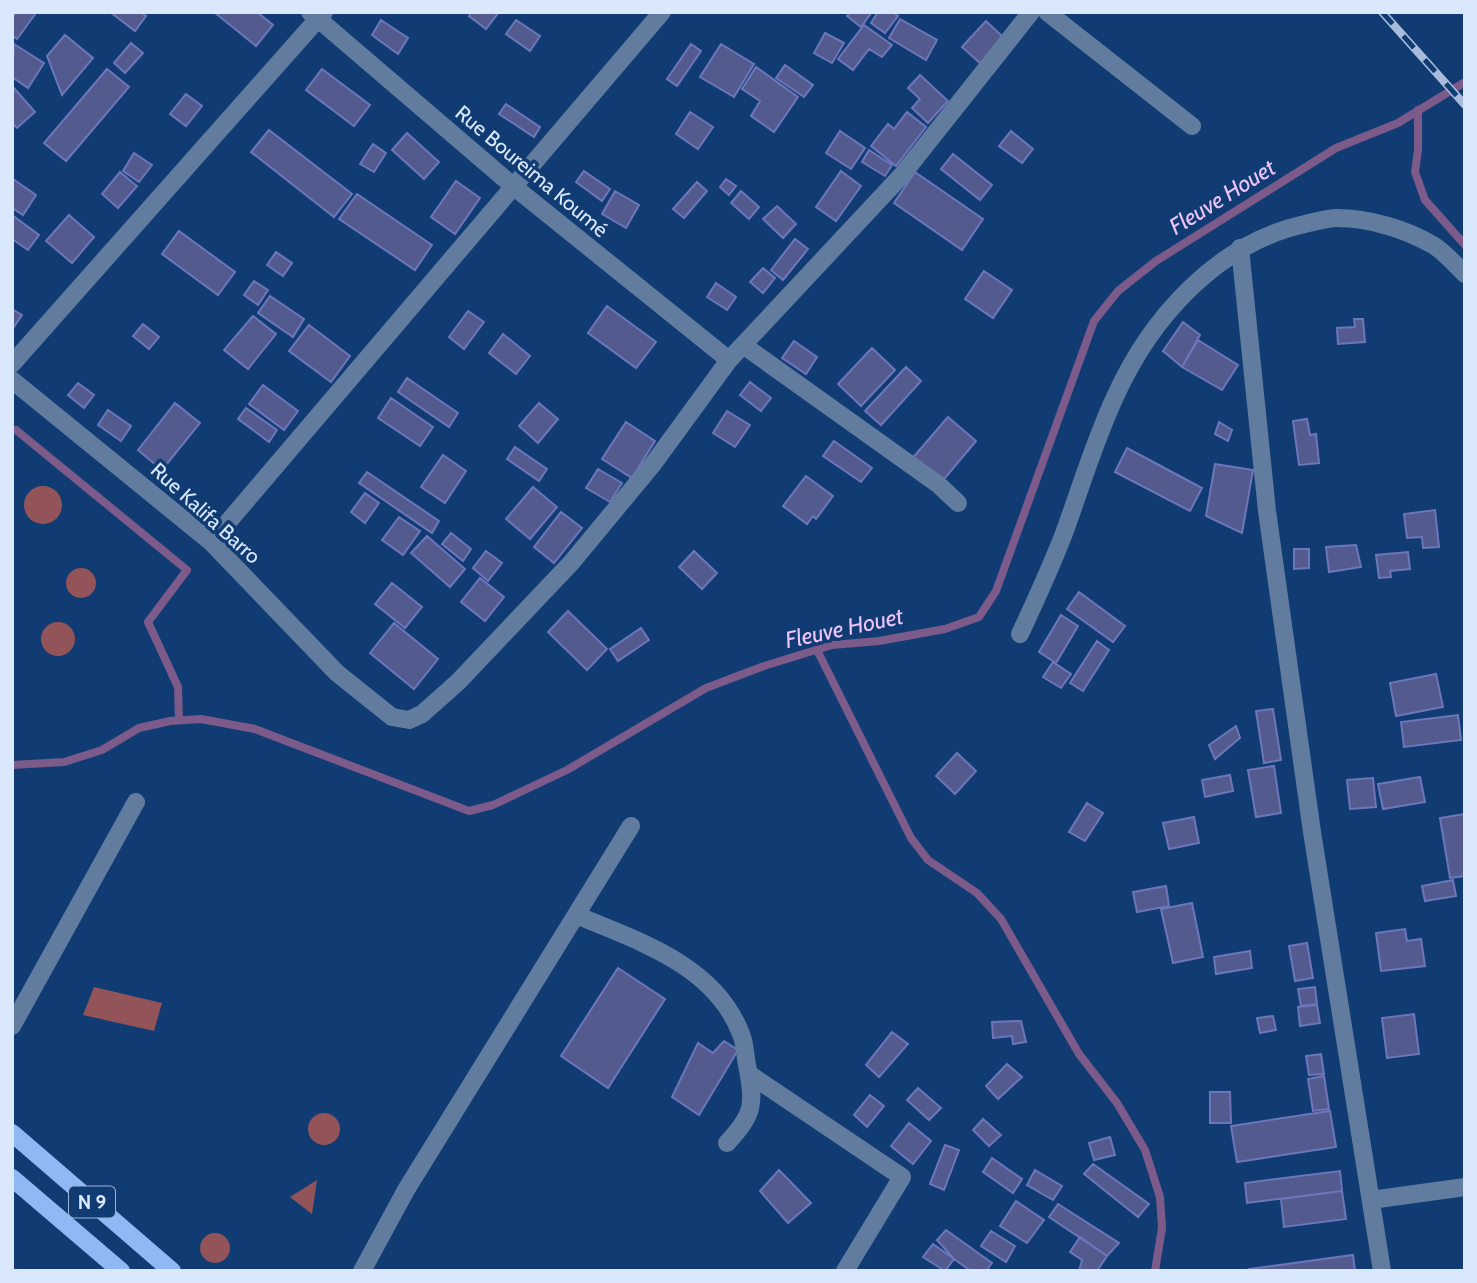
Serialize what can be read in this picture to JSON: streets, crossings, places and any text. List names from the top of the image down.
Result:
{
  "streets": {
    "main road": ["N 9"],
    "street": ["Rue Boureima Koumé", "Rue Kalifa Barro"]
  },
  "crossings": [
    ["Rue Boureima Koumé", "Rue Kalifa Barro"]
  ],
  "water": ["Fleuve Houet"]
}
